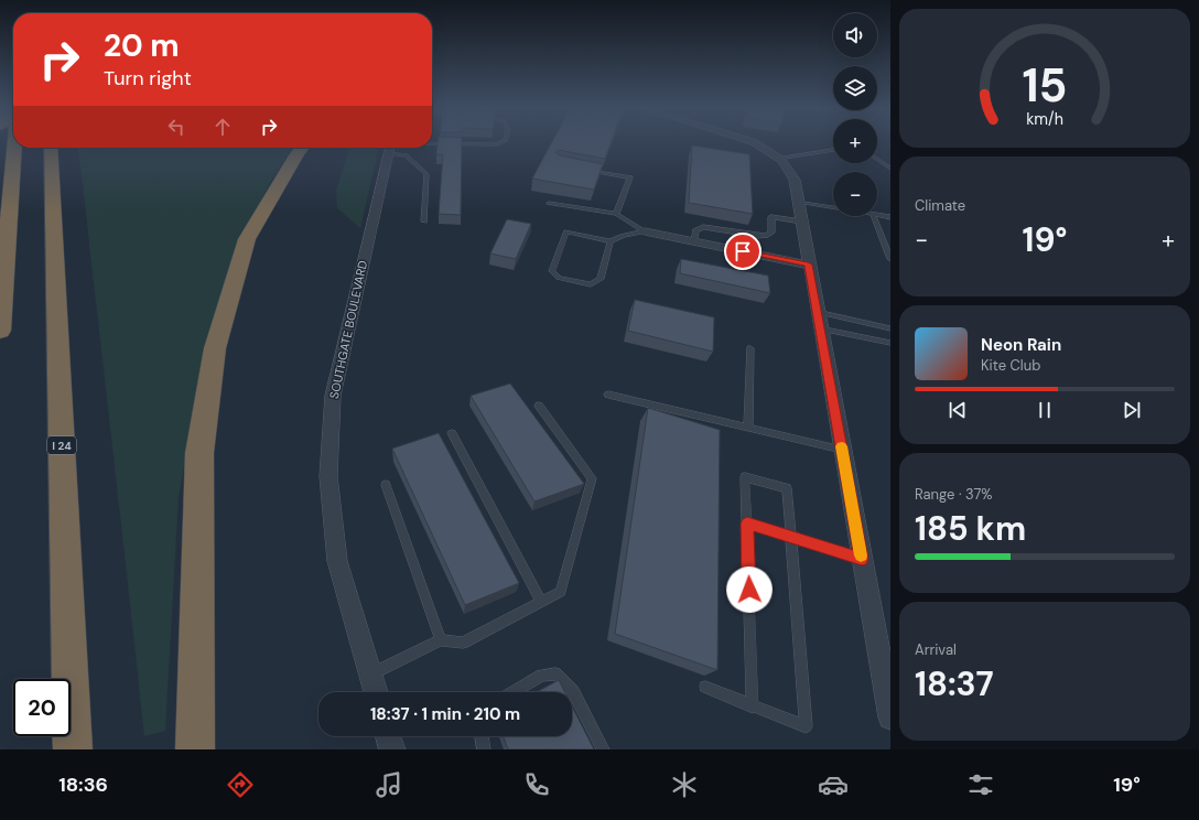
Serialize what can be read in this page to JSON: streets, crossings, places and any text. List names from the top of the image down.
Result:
{
  "streets": {
    "highway": ["I 24"],
    "street": ["SOUTHGATE BOULEVARD"]
  },
  "page": {
    "map_buttons": ["+", "−"],
    "turn": ["20 m", "Turn right"],
    "tile": [
      "Climate",
      ["Range · 37%", "185 km"],
      ["Arrival", "18:37"]
    ],
    "heat": ["−", "19°", "+"],
    "song": ["Neon Rain", "Kite Club"],
    "limit": "20",
    "trip": "18:37 · 1 min · 210 m",
    "tabs": ["18:36", "19°"],
    "gauge": ["15", "km/h"]
  }
}
